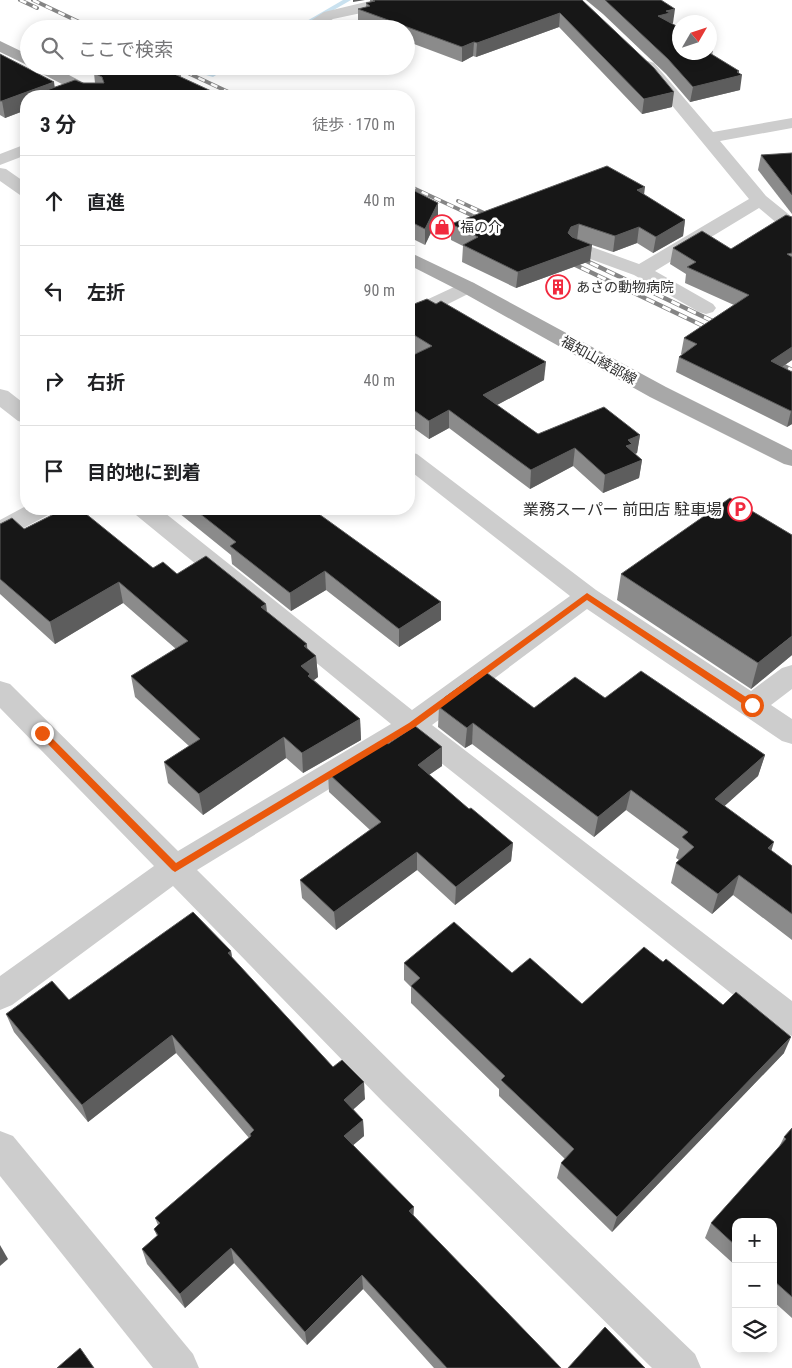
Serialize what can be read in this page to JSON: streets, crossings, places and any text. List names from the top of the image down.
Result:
{
  "streets": {
    "main road": ["福知山綾部線"]
  },
  "places": {
    "shop": ["福の介"],
    "building": ["あさの動物病院"],
    "parking": ["業務スーパー 前田店 駐車場"]
  },
  "north": "top right",
  "page": {
    "search": "ここで検索",
    "heading": ["3 分", "徒歩 · 170 m"],
    "list": [
      ["直進", "40 m"],
      ["左折", "90 m"],
      ["右折", "40 m"],
      "目的地に到着"
    ],
    "map_buttons": ["+", "−"]
  }
}
